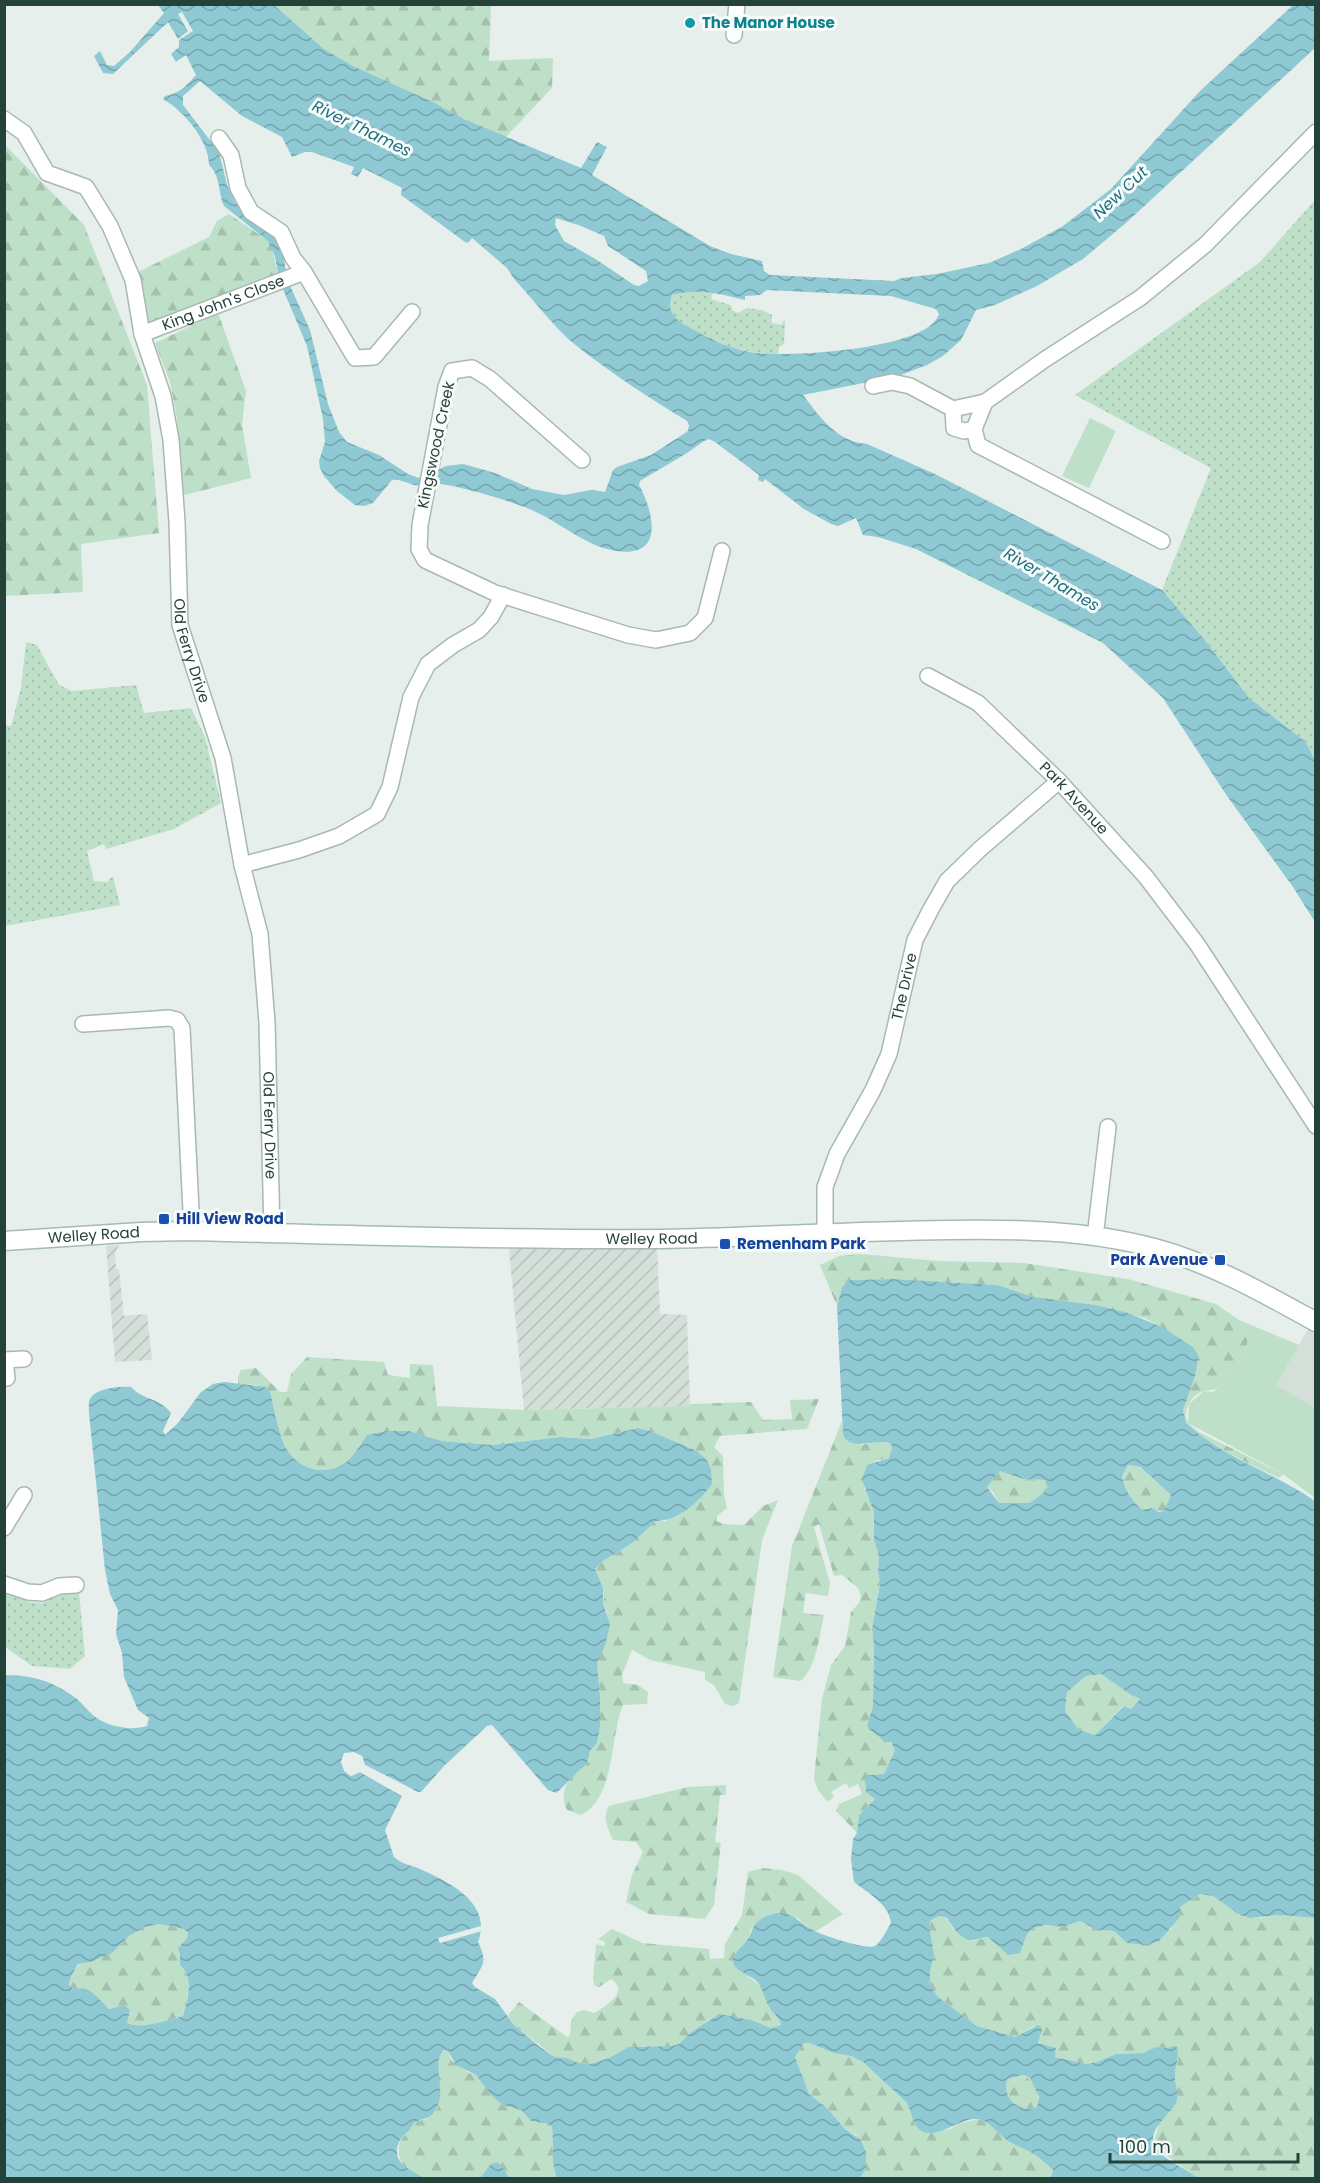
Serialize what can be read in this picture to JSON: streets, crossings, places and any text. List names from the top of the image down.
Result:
{
  "streets": {
    "main road": ["Welley Road"],
    "street": [
      "King John's Close",
      "Kingswood Creek",
      "Old Ferry Drive",
      "Park Avenue",
      "The Drive"
    ]
  },
  "crossings": [
    ["King John's Close", "Old Ferry Drive"],
    ["Old Ferry Drive", "Welley Road"],
    ["Park Avenue", "The Drive"],
    ["The Drive", "Welley Road"]
  ],
  "water": ["River Thames", "New Cut"],
  "places": {
    "other": ["The Manor House"],
    "transit": ["Hill View Road", "Remenham Park", "Park Avenue"]
  },
  "scale_bar": "100 m"
}
